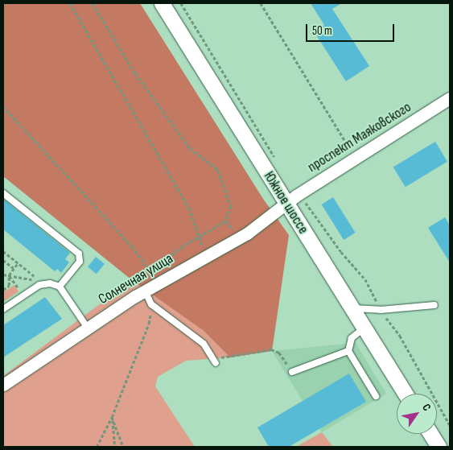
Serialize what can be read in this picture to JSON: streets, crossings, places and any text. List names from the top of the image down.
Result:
{
  "streets": {
    "street": ["проспект Маяковского", "Южное шоссе", "Солнечная улица"]
  },
  "crossings": [
    ["проспект Маяковского", "Южное шоссе"],
    ["проспект Маяковского", "Солнечная улица"],
    ["Южное шоссе", "Солнечная улица"]
  ],
  "scale_bar": "50 m",
  "north": "top right"
}
